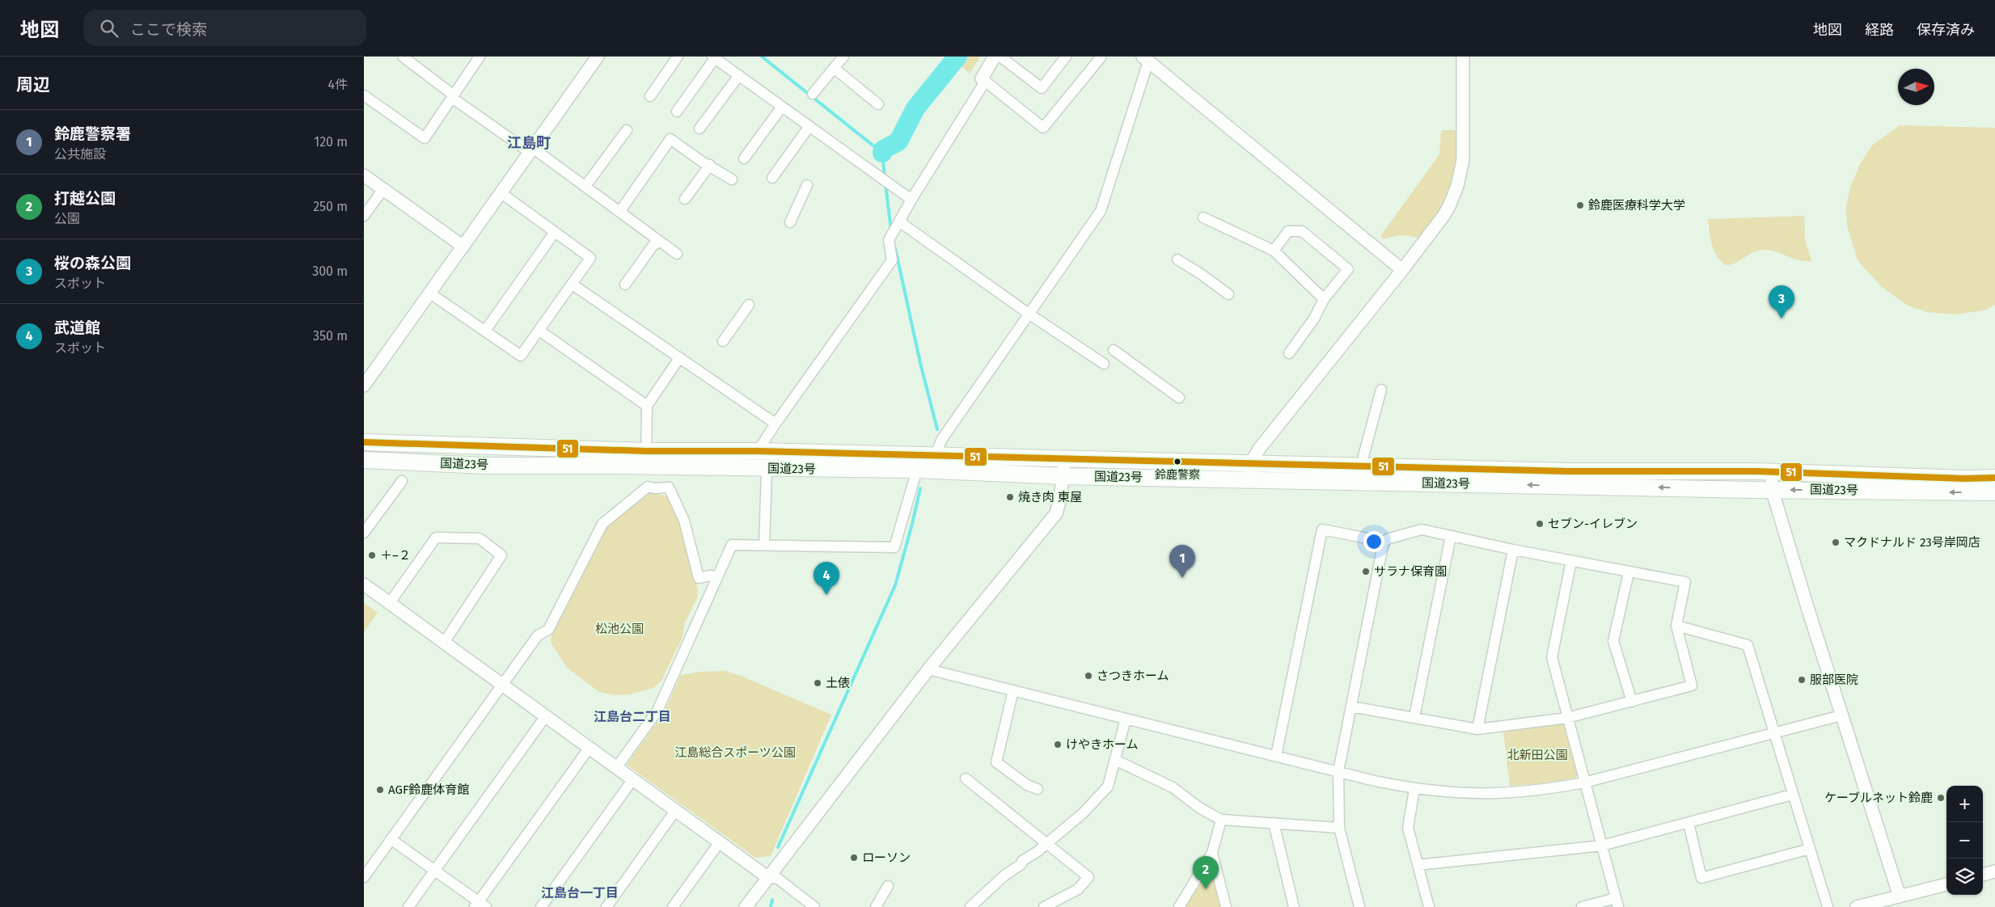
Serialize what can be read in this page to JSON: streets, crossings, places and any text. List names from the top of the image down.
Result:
{
  "streets": {
    "highway": ["国道23号"]
  },
  "districts": ["江島町", "江島台二丁目", "江島台一丁目"],
  "parks": ["松池公園", "江島総合スポーツ公園", "北新田公園"],
  "places": [
    "鈴鹿医療科学大学",
    "鈴鹿警察",
    "焼き肉 東屋",
    "セブン-イレブン",
    "マクドナルド 23号岸岡店",
    "＋―２",
    "サラナ保育園",
    "さつきホーム",
    "服部医院",
    "土俵",
    "けやきホーム",
    "AGF鈴鹿体育館",
    "ケーブルネット鈴鹿",
    "ローソン"
  ],
  "lines": ["transit line 51"],
  "north": "right",
  "page": {
    "header": "地図",
    "search": "ここで検索",
    "nav": ["地図", "経路", "保存済み"],
    "heading": ["周辺", "4件"],
    "list": [
      {
        "mark": "1",
        "name": "鈴鹿警察署",
        "note": "公共施設",
        "value": "120 m"
      },
      {
        "mark": "2",
        "name": "打越公園",
        "note": "公園",
        "value": "250 m"
      },
      {
        "mark": "3",
        "name": "桜の森公園",
        "note": "スポット",
        "value": "300 m"
      },
      {
        "mark": "4",
        "name": "武道館",
        "note": "スポット",
        "value": "350 m"
      }
    ],
    "pins": [
      "3",
      "1",
      "4",
      "2"
    ],
    "map_buttons": ["+", "−"]
  }
}
